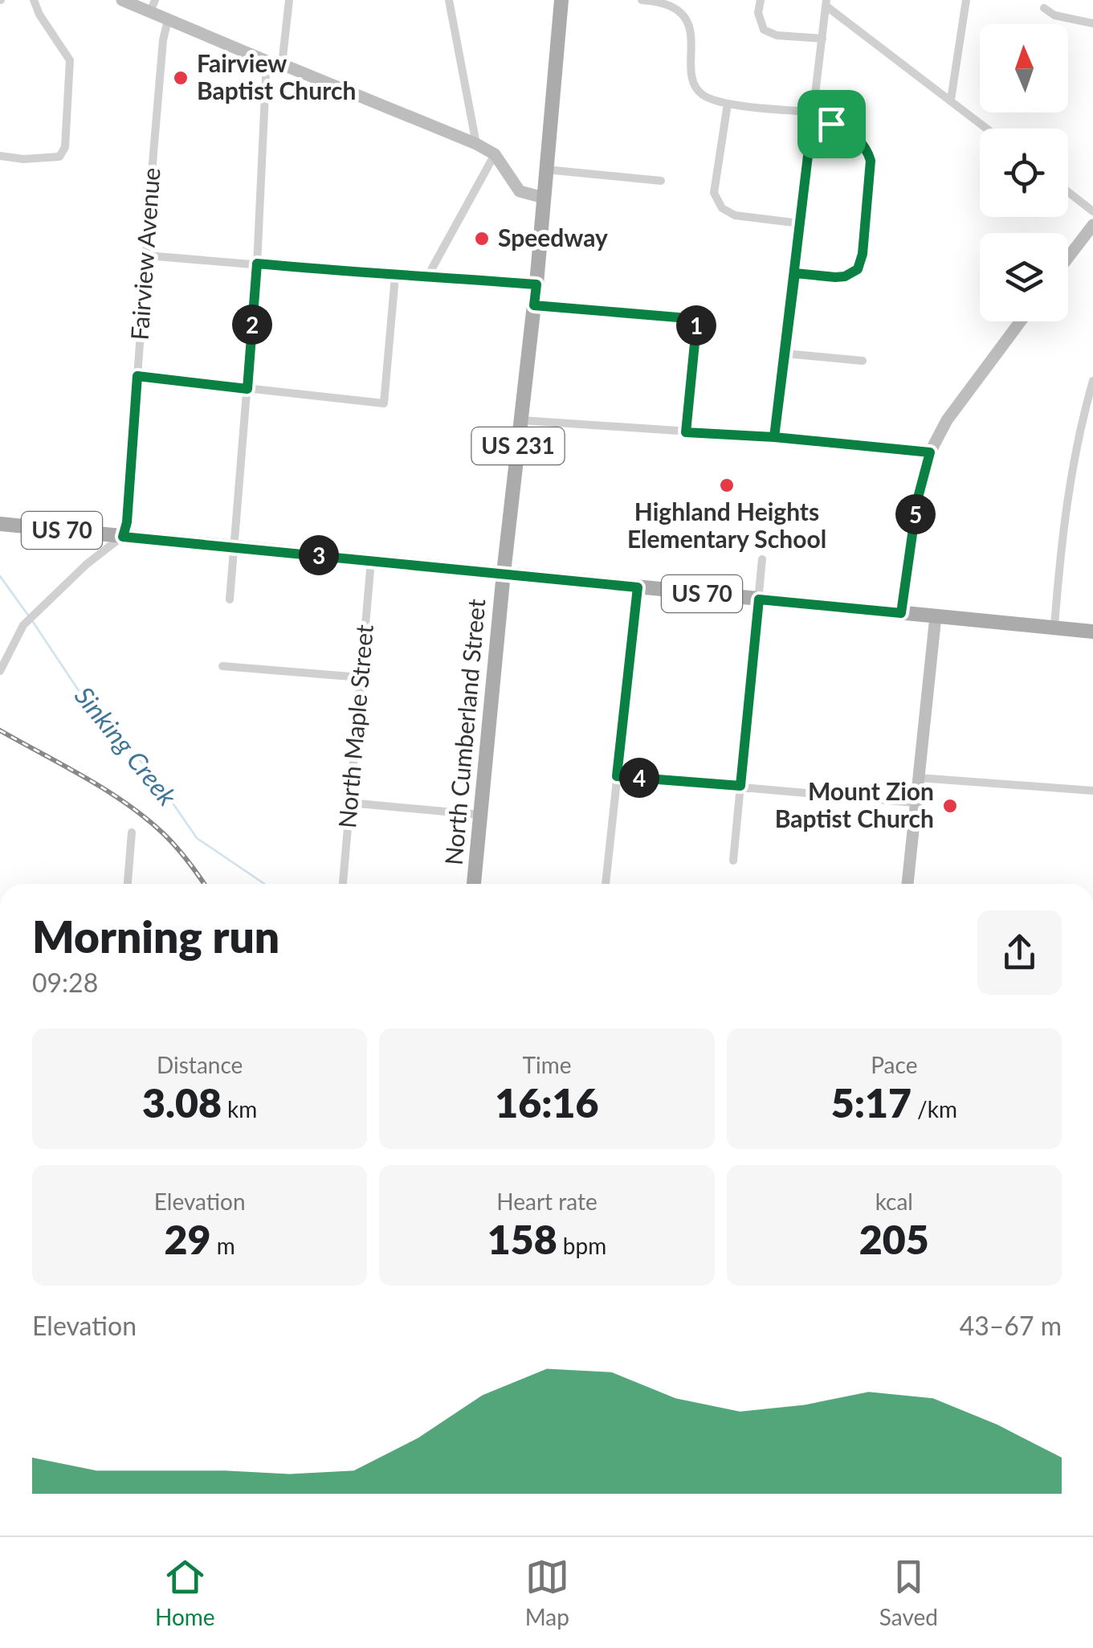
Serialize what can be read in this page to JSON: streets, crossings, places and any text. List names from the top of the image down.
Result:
{
  "streets": {
    "main road": ["US 231", "US 70", "North Cumberland Street"],
    "street": ["Fairview Avenue", "North Maple Street"]
  },
  "crossings": [
    ["Fairview Avenue", "US 70"],
    ["US 70", "North Maple Street"],
    ["US 70", "North Cumberland Street"]
  ],
  "water": ["Sinking Creek"],
  "places": [
    "Fairview Baptist Church",
    "Speedway",
    "Highland Heights Elementary School",
    "Mount Zion Baptist Church"
  ],
  "north": "top",
  "page": {
    "pins": [
      "2",
      "1",
      "5",
      "3",
      "4"
    ],
    "heading": ["Morning run", "09:28"],
    "stats": [
      ["Distance", "3.08 km"],
      ["Time", "16:16"],
      ["Pace", "5:17 /km"],
      ["Elevation", "29 m"],
      ["Heart rate", "158 bpm"],
      ["kcal", "205"]
    ],
    "chart": ["Elevation", "43–67 m"],
    "tabs": ["Home", "Map", "Saved"]
  }
}
